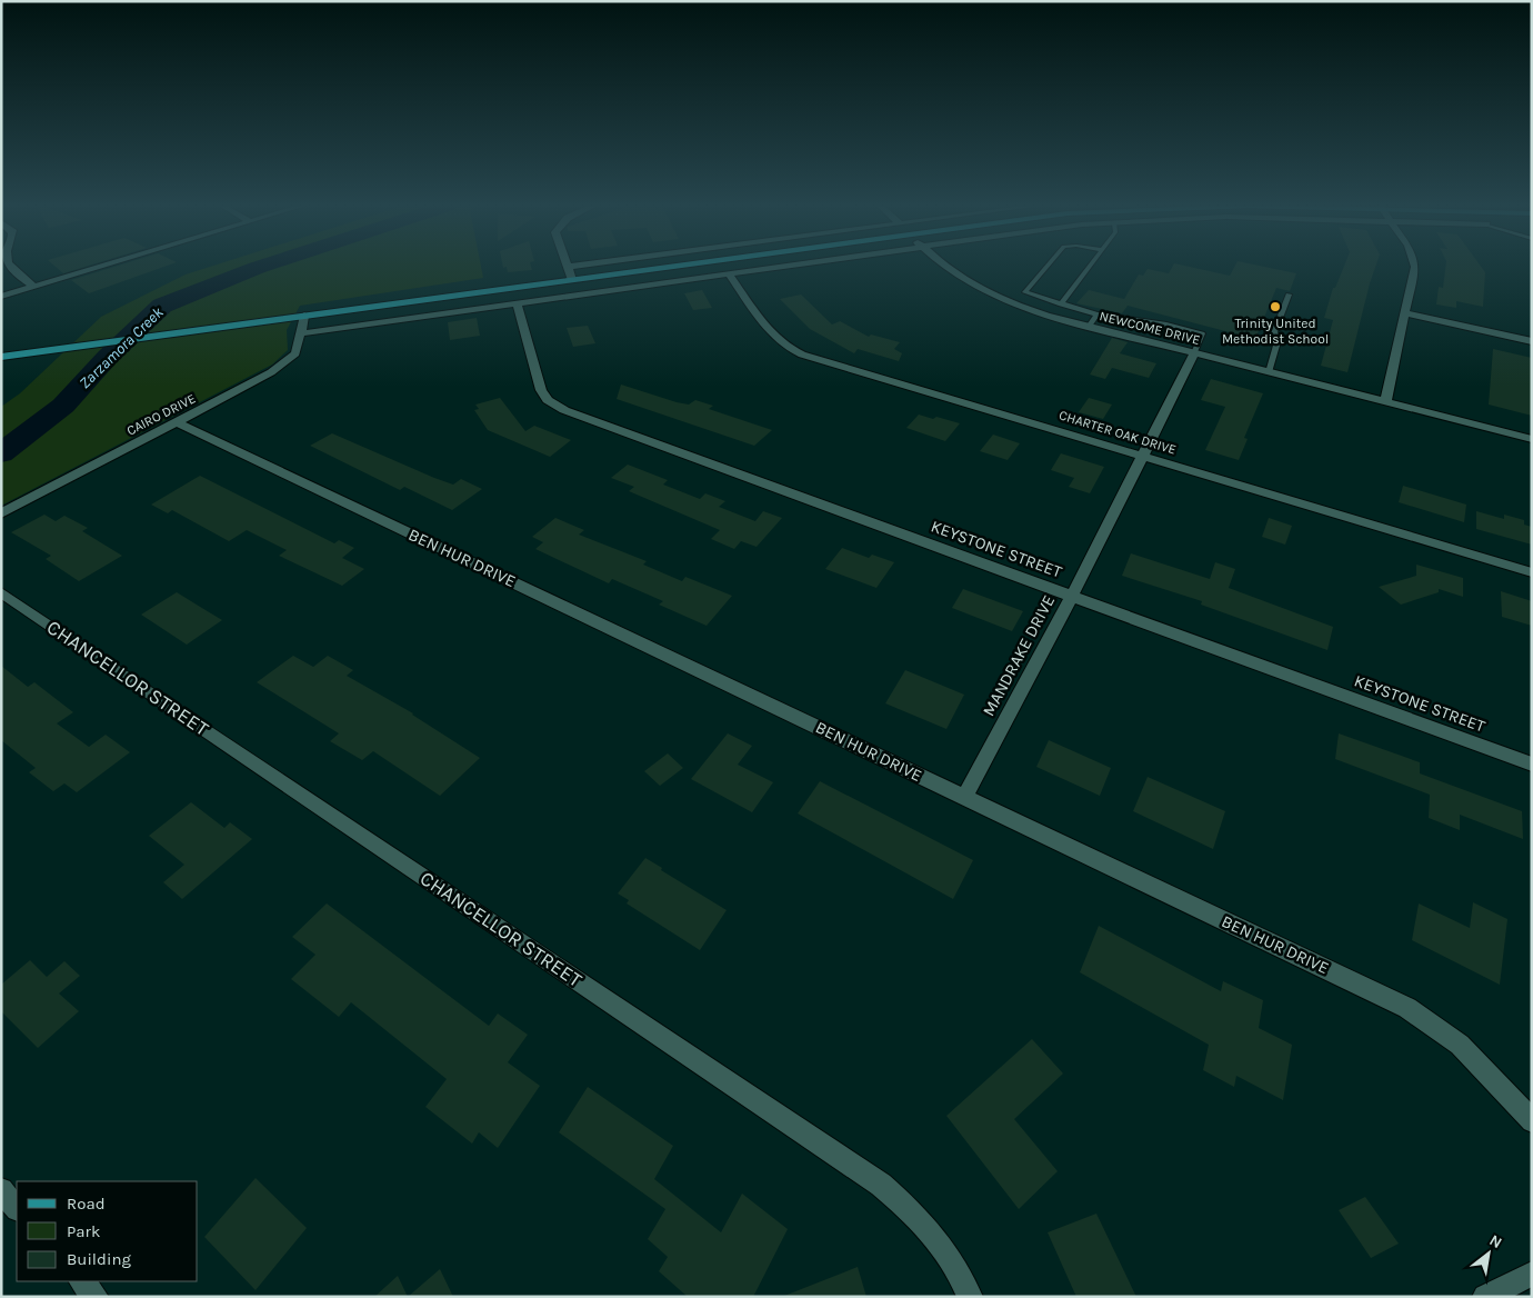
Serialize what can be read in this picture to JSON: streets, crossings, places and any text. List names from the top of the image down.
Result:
{
  "streets": {
    "street": [
      "NEWCOME DRIVE",
      "CAIRO DRIVE",
      "CHARTER OAK DRIVE",
      "KEYSTONE STREET",
      "BEN HUR DRIVE",
      "MANDRAKE DRIVE",
      "CHANCELLOR STREET"
    ]
  },
  "crossings": [
    ["NEWCOME DRIVE", "MANDRAKE DRIVE"],
    ["CAIRO DRIVE", "BEN HUR DRIVE"],
    ["CHARTER OAK DRIVE", "MANDRAKE DRIVE"],
    ["KEYSTONE STREET", "MANDRAKE DRIVE"],
    ["BEN HUR DRIVE", "MANDRAKE DRIVE"]
  ],
  "water": ["Zarzamora Creek"],
  "places": ["Trinity United Methodist School"],
  "legend": ["Road", "Park", "Building"],
  "north": "top right"
}
